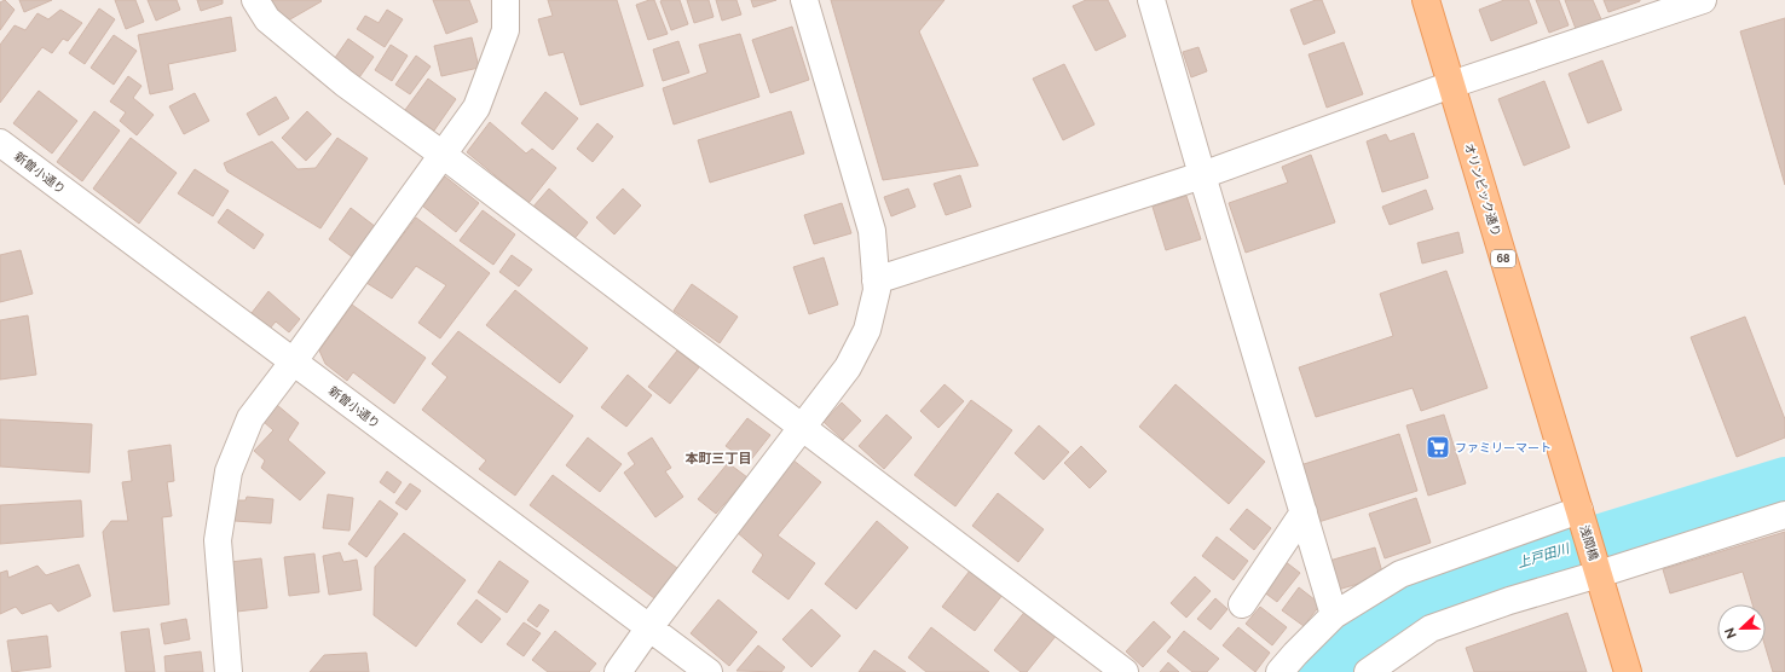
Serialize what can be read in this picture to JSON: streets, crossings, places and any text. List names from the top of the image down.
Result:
{
  "streets": {
    "main road": ["オリンピック通り", "68", "浅間橋"],
    "street": ["新曽小通り"]
  },
  "crossings": [
    ["オリンピック通り", "浅間橋"],
    ["68", "浅間橋"]
  ],
  "districts": ["本町三丁目"],
  "water": ["上戸田川"],
  "places": {
    "supermarket": ["ファミリーマート"]
  },
  "north": "left"
}
